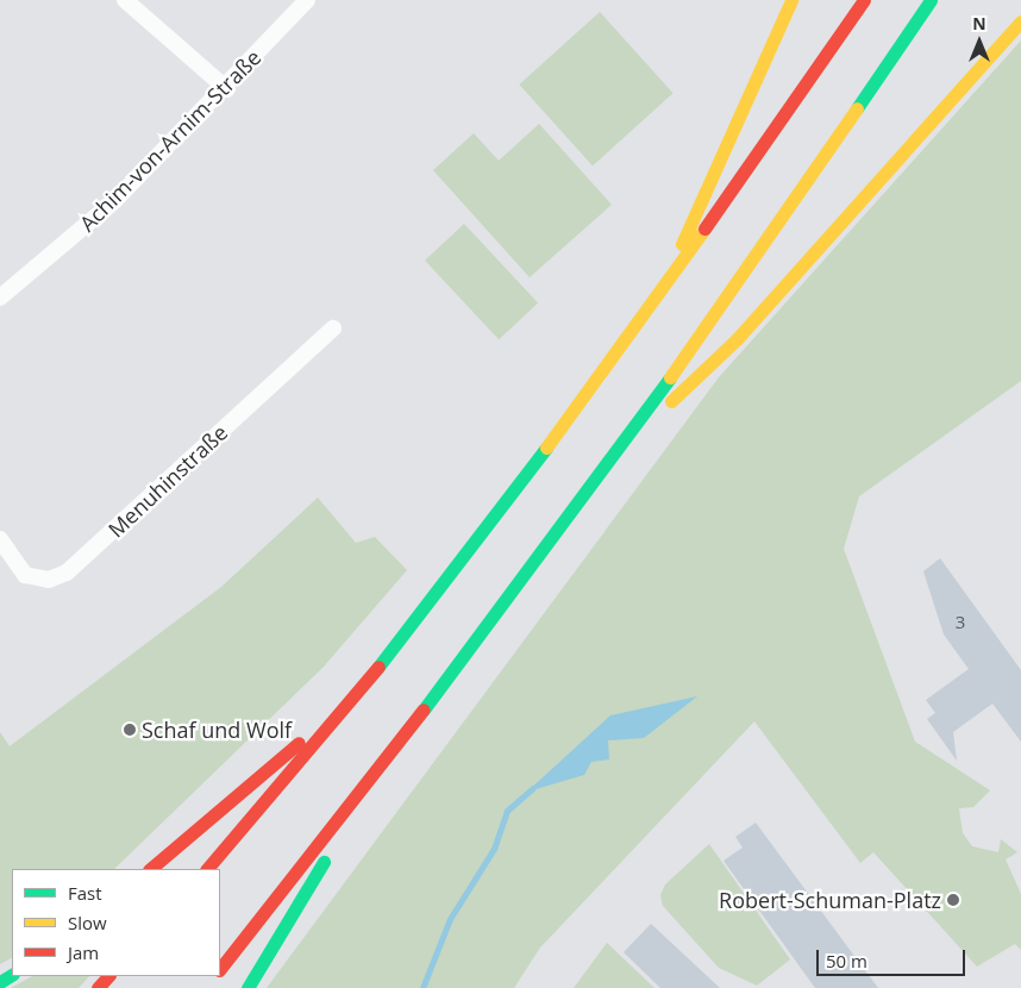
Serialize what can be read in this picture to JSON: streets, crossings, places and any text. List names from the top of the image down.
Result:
{
  "streets": {
    "street": ["Achim-von-Arnim-Straße", "Menuhinstraße"]
  },
  "places": ["Schaf und Wolf", "Robert-Schuman-Platz"],
  "house_numbers": ["3"],
  "legend": ["Fast", "Slow", "Jam"],
  "scale_bar": "50 m",
  "north": "top"
}
